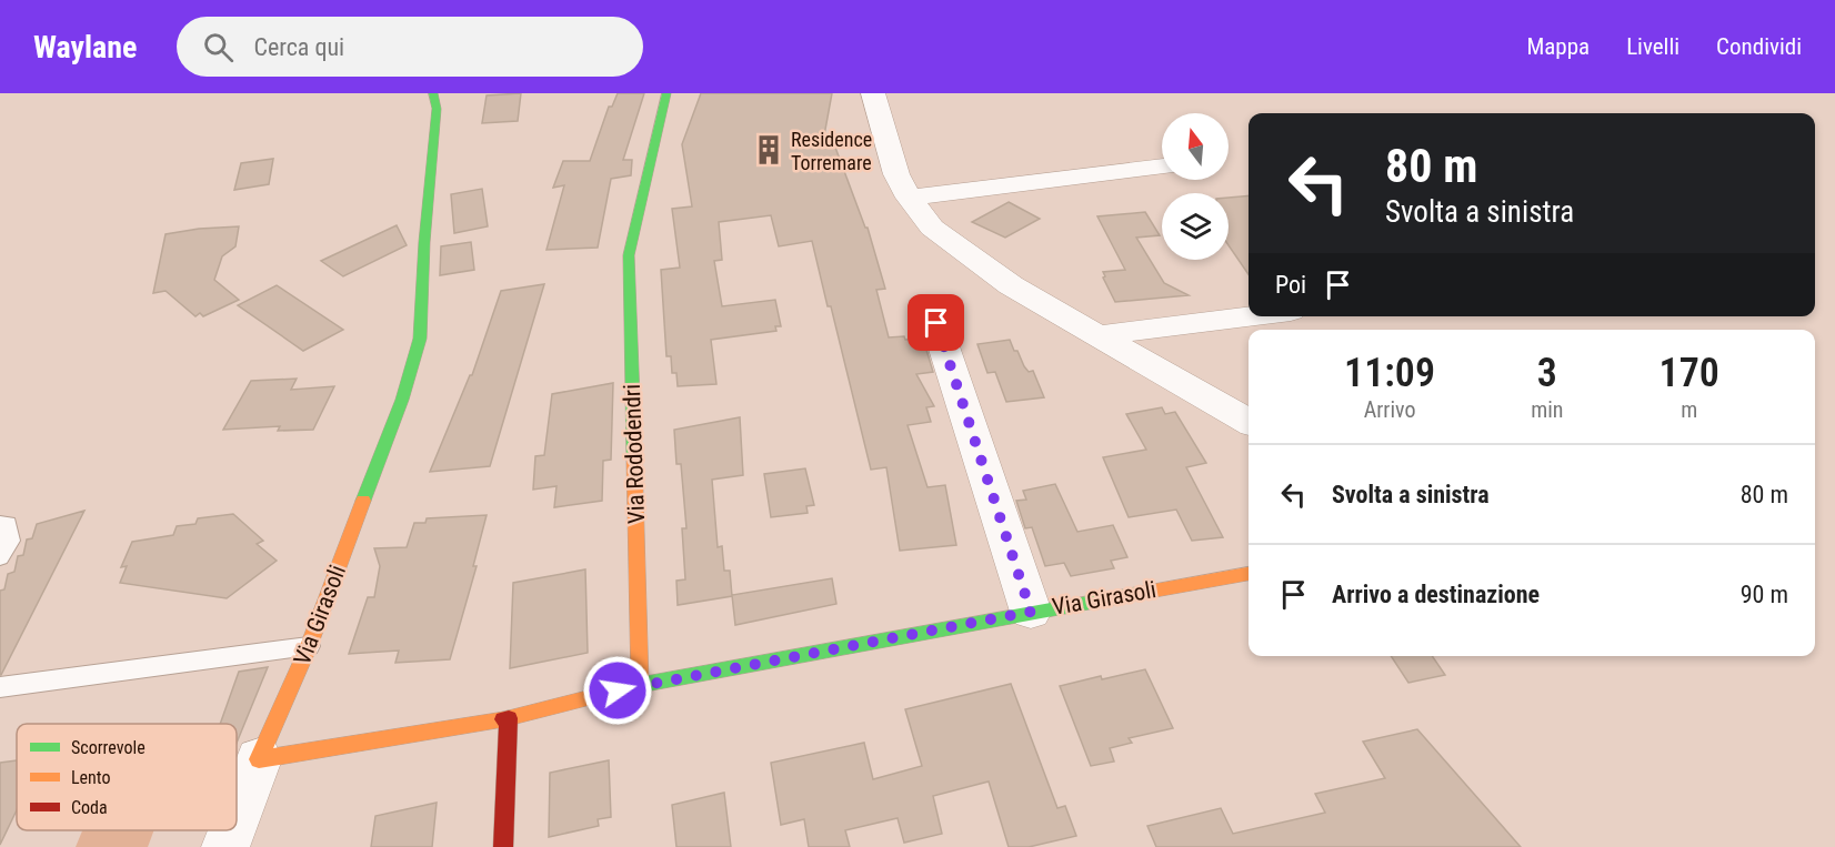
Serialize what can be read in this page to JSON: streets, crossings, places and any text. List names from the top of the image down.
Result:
{
  "streets": {
    "street": ["Via Rododendri", "Via Girasoli"]
  },
  "crossings": [
    ["Via Rododendri", "Via Girasoli"]
  ],
  "places": {
    "building": ["Residence Torremare"]
  },
  "legend": ["Scorrevole", "Lento", "Coda"],
  "north": "top",
  "page": {
    "header": "Waylane",
    "search": "Cerca qui",
    "nav": ["Mappa", "Livelli", "Condividi"],
    "turn": ["80 m", "Svolta a sinistra"],
    "then": "Poi",
    "eta": [
      "11:09",
      "Arrivo",
      "3",
      "min",
      "170",
      "m"
    ],
    "list": [
      {
        "name": "Svolta a sinistra",
        "value": "80 m"
      },
      {
        "name": "Arrivo a destinazione",
        "value": "90 m"
      }
    ]
  }
}
